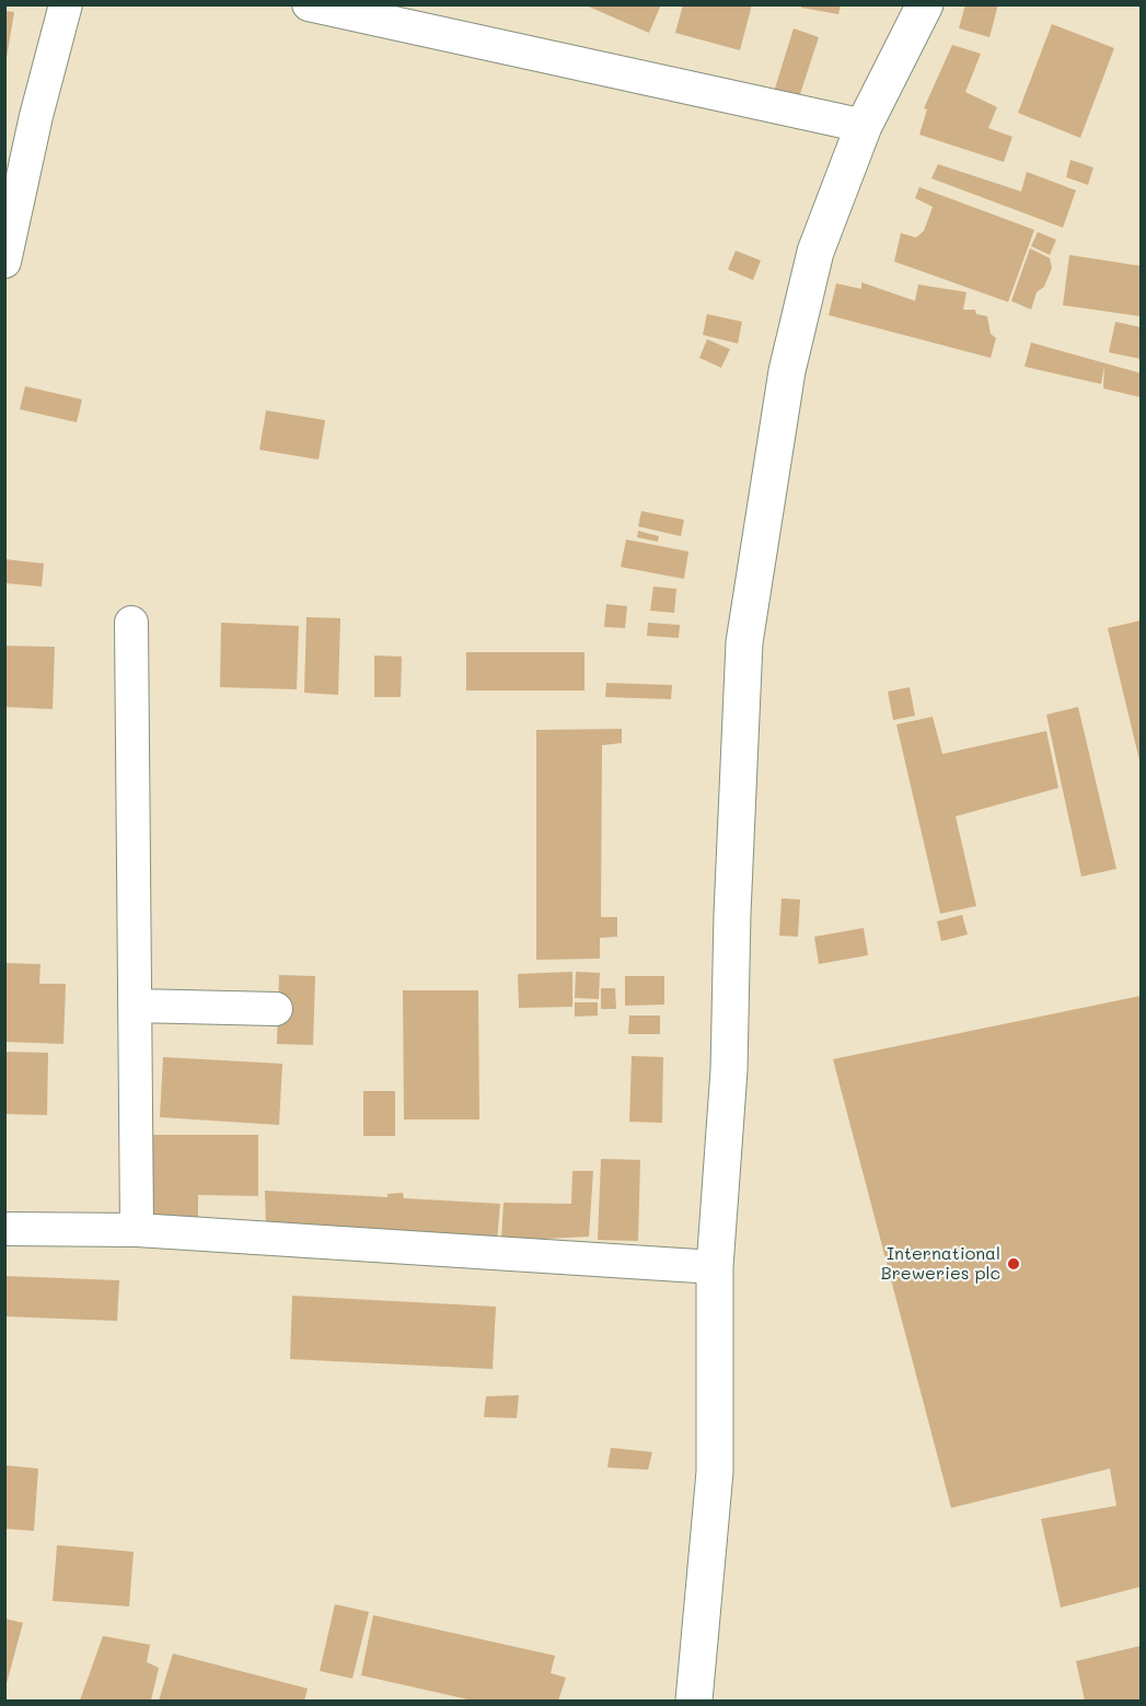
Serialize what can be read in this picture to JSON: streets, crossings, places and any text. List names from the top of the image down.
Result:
{
  "places": ["International Breweries plc"]
}
